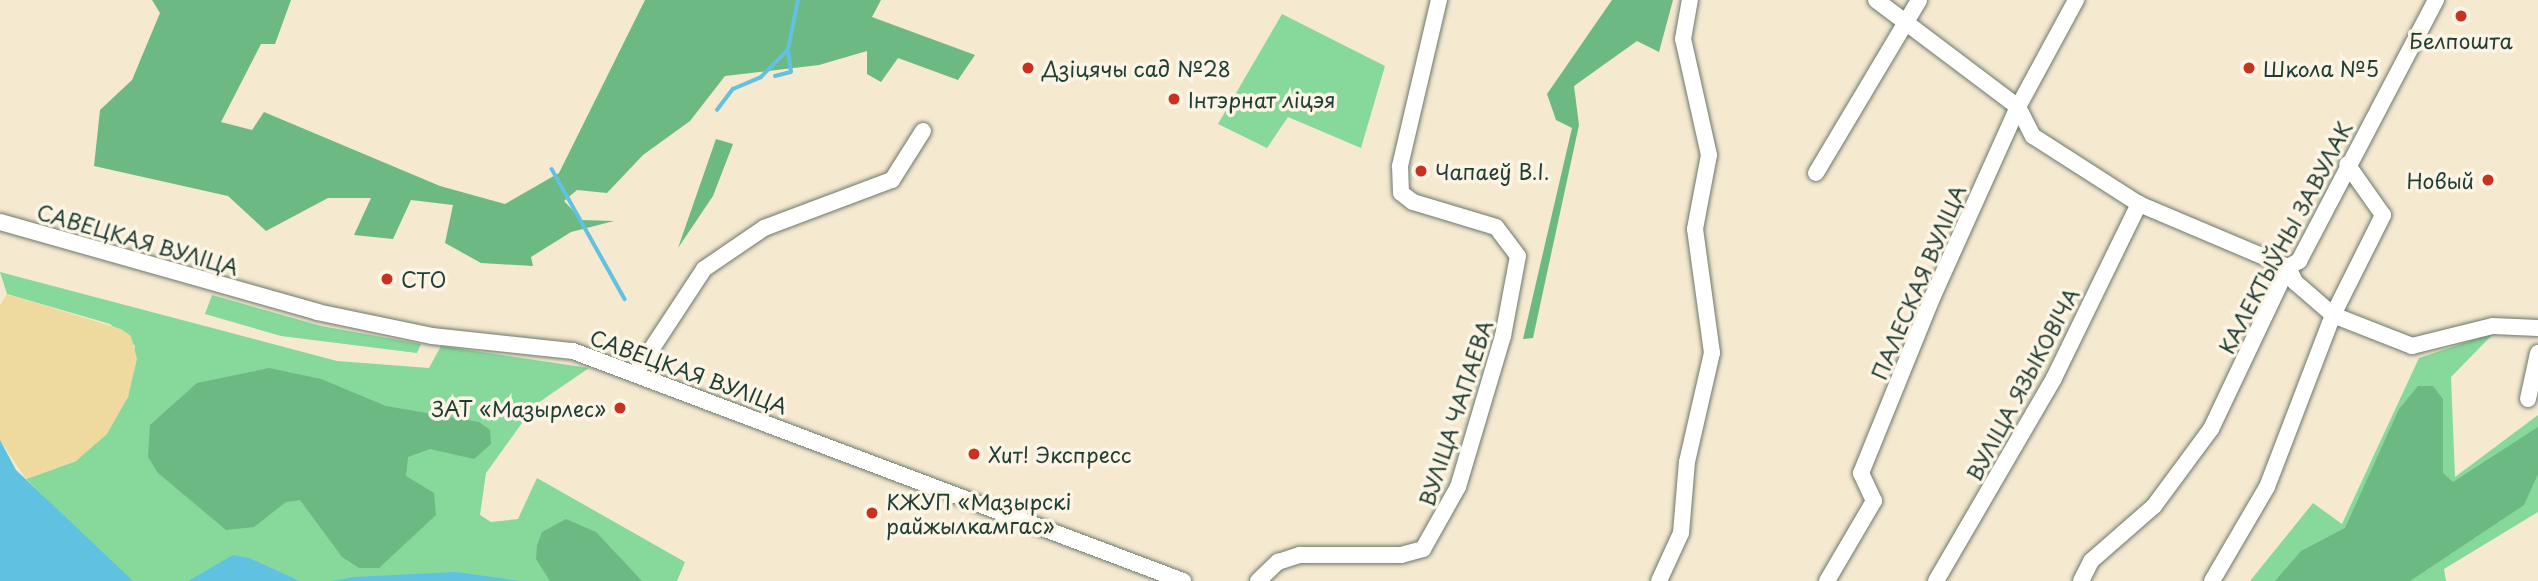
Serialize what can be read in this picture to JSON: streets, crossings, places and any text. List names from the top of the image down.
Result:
{
  "streets": {
    "street": [
      "КАЛЕКТЫЎНЫ ЗАВУЛАК",
      "САВЕЦКАЯ ВУЛІЦА",
      "ПАЛЕСКАЯ ВУЛІЦА",
      "ВУЛІЦА ЯЗЫКОВІЧА",
      "ВУЛІЦА ЧАПАЕВА"
    ]
  },
  "places": [
    "Белпошта",
    "Дзіцячы сад №28",
    "Школа №5",
    "Інтэрнат ліцэя",
    "Чапаеў В.І.",
    "Новый",
    "СТО",
    "ЗАТ «Мазырлес»",
    "Хит! Экспресс",
    "КЖУП «Мазырскі райжылкамгас»"
  ]
}
